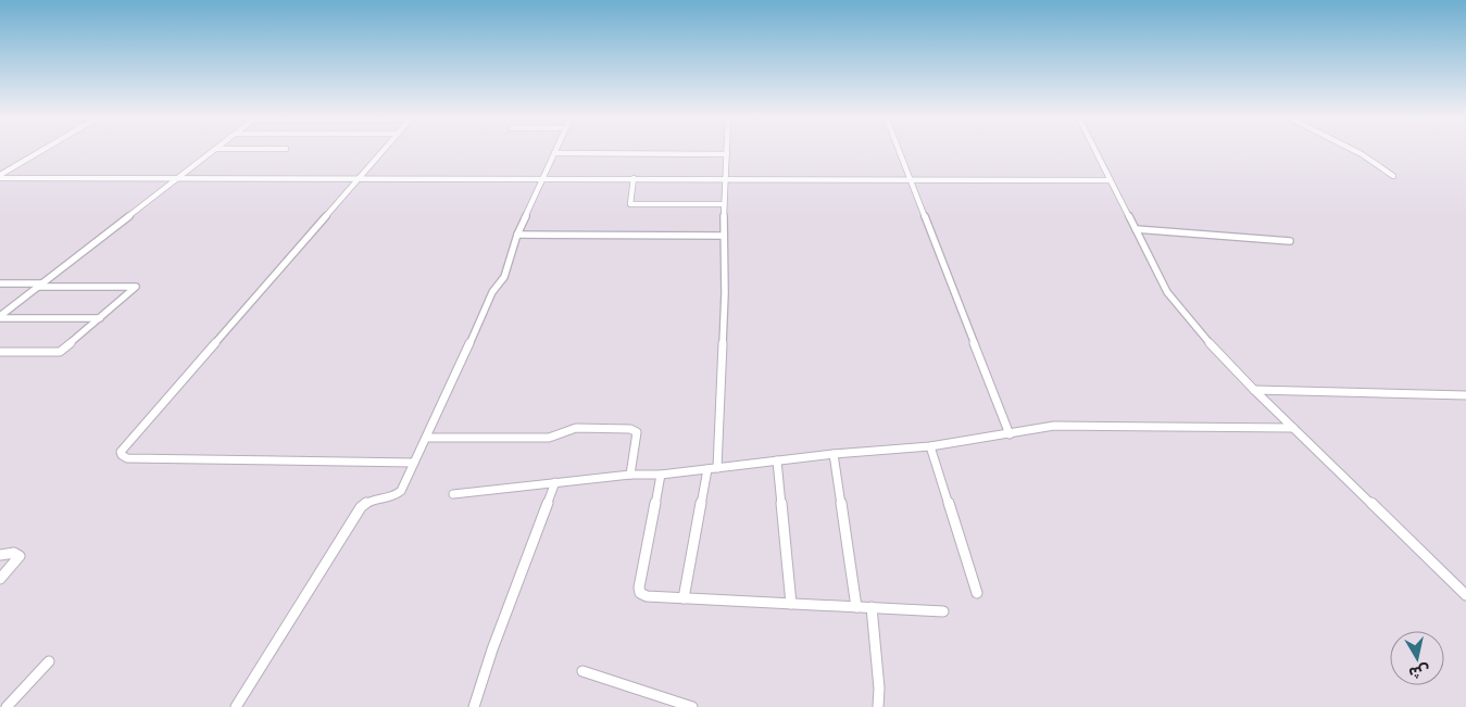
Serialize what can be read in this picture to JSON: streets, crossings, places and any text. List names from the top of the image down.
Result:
{
  "north": "bottom"
}
